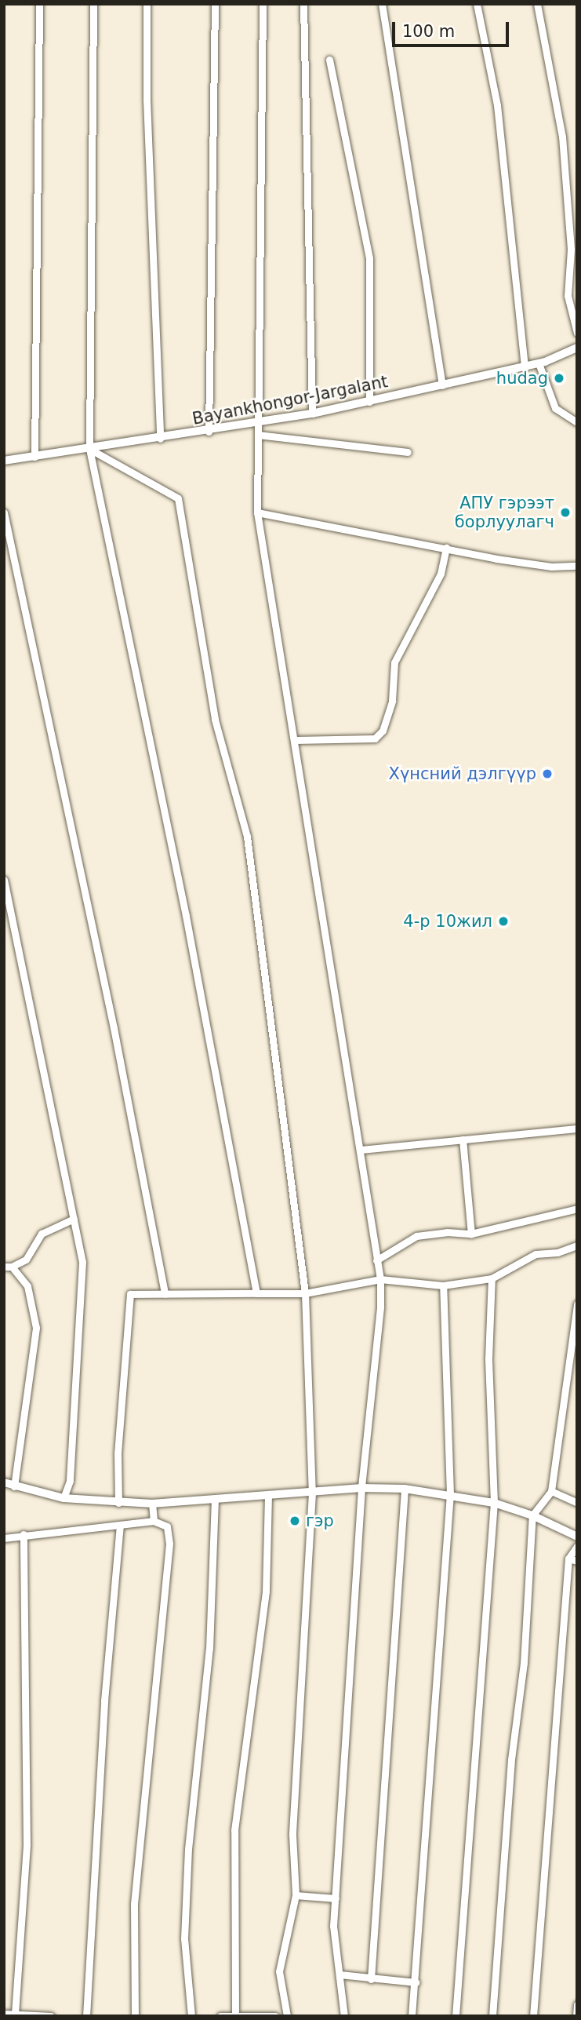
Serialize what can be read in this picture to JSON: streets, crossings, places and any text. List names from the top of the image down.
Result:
{
  "streets": {
    "street": ["Bayankhongor-Jargalant"]
  },
  "places": [
    "hudag",
    "АПУ гэрээт борлуулагч",
    "Хүнсний дэлгүүр",
    "4-р 10жил",
    "гэр"
  ],
  "scale_bar": "100 m"
}
